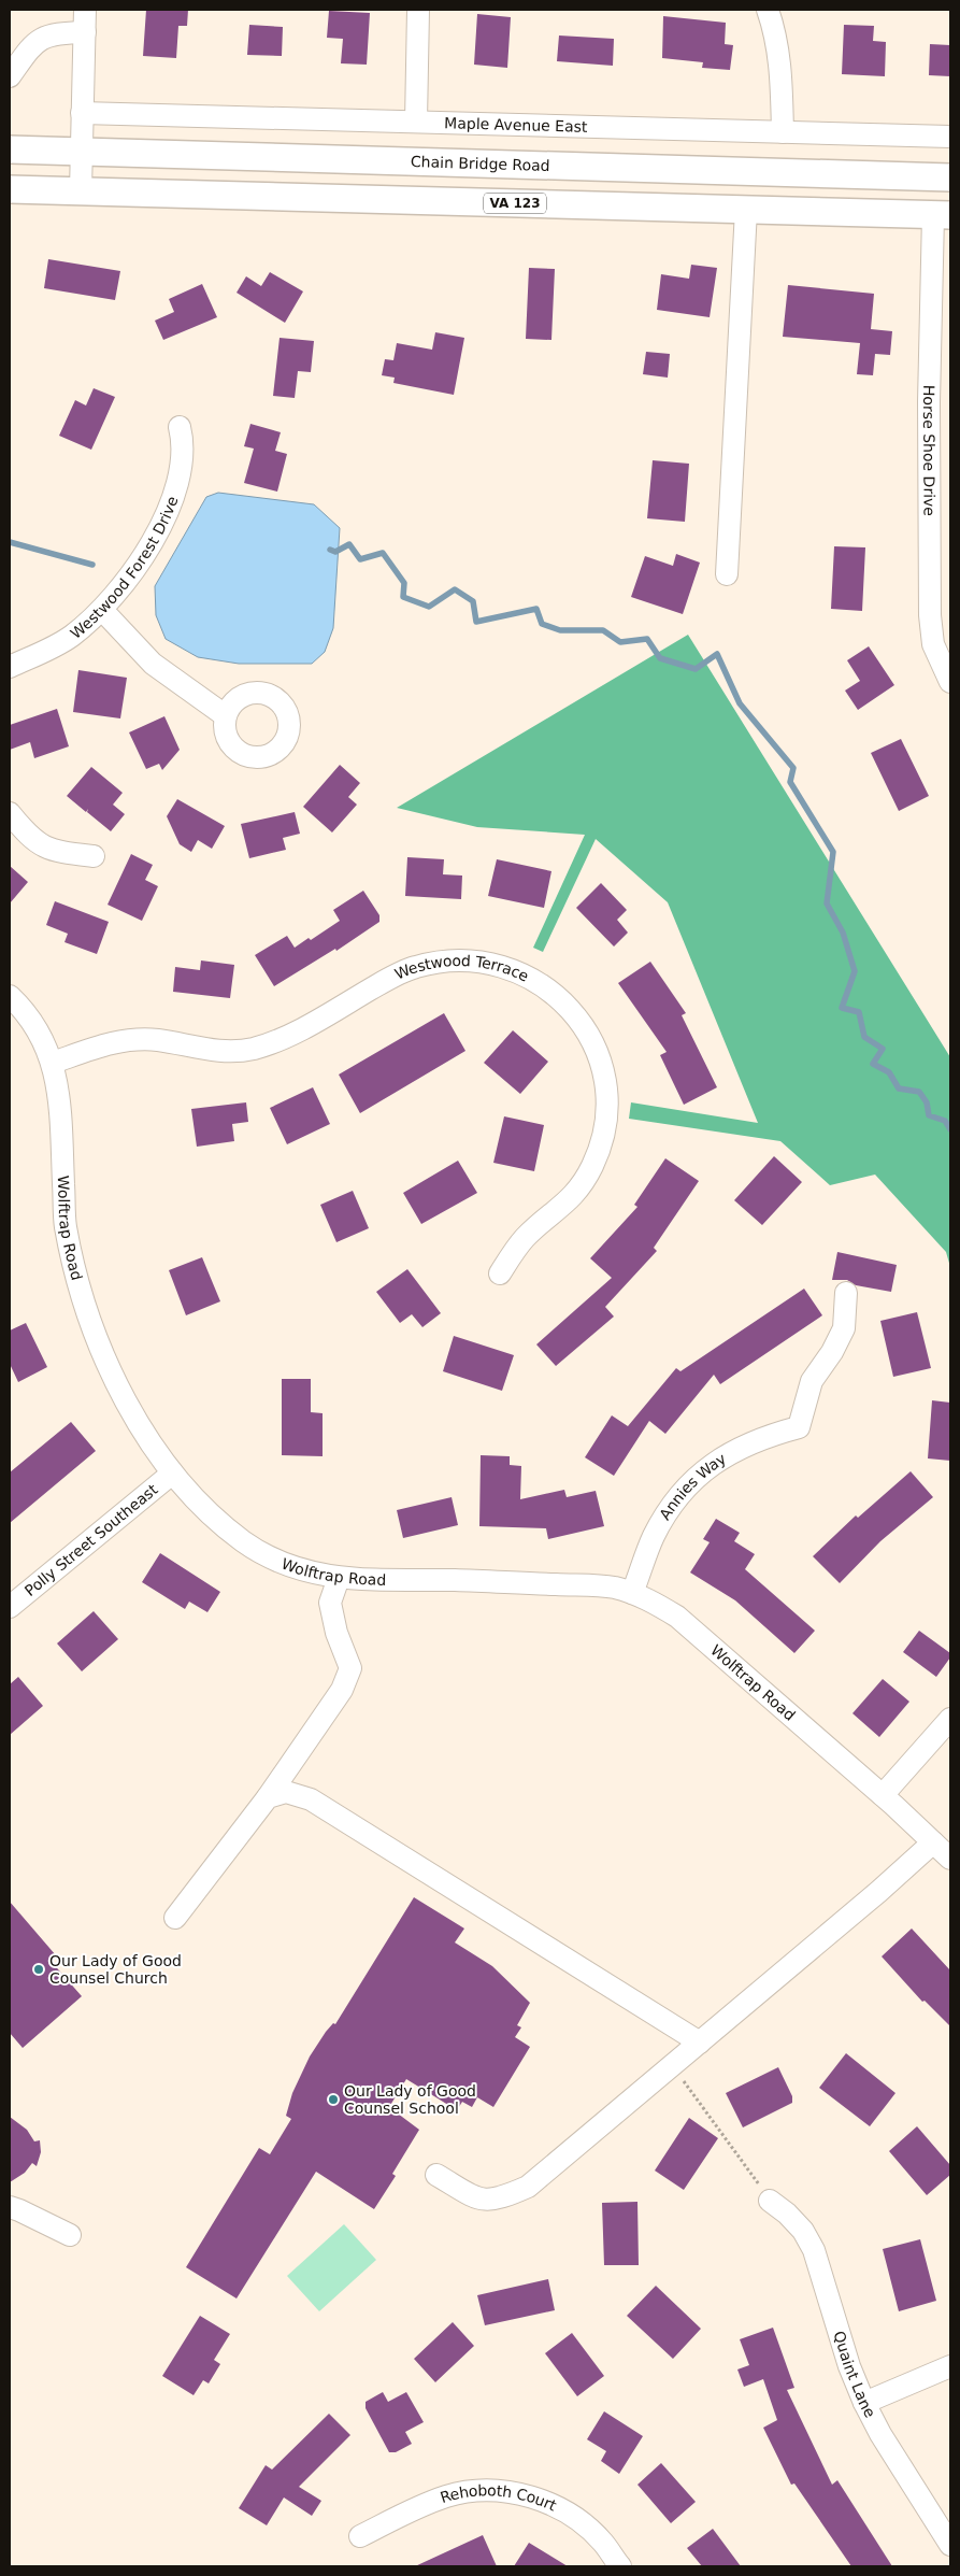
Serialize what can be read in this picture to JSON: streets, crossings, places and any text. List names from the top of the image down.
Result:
{
  "streets": {
    "main road": ["Chain Bridge Road", "VA 123"],
    "street": [
      "Maple Avenue East",
      "Horse Shoe Drive",
      "Westwood Forest Drive",
      "Westwood Terrace",
      "Wolftrap Road",
      "Annies Way",
      "Polly Street Southeast",
      "Quaint Lane",
      "Rehoboth Court"
    ]
  },
  "crossings": [
    ["VA 123", "Horse Shoe Drive"],
    ["Westwood Terrace", "Wolftrap Road"],
    ["Wolftrap Road", "Annies Way"],
    ["Wolftrap Road", "Polly Street Southeast"]
  ],
  "places": ["Our Lady of Good Counsel Church", "Our Lady of Good Counsel School"]
}
